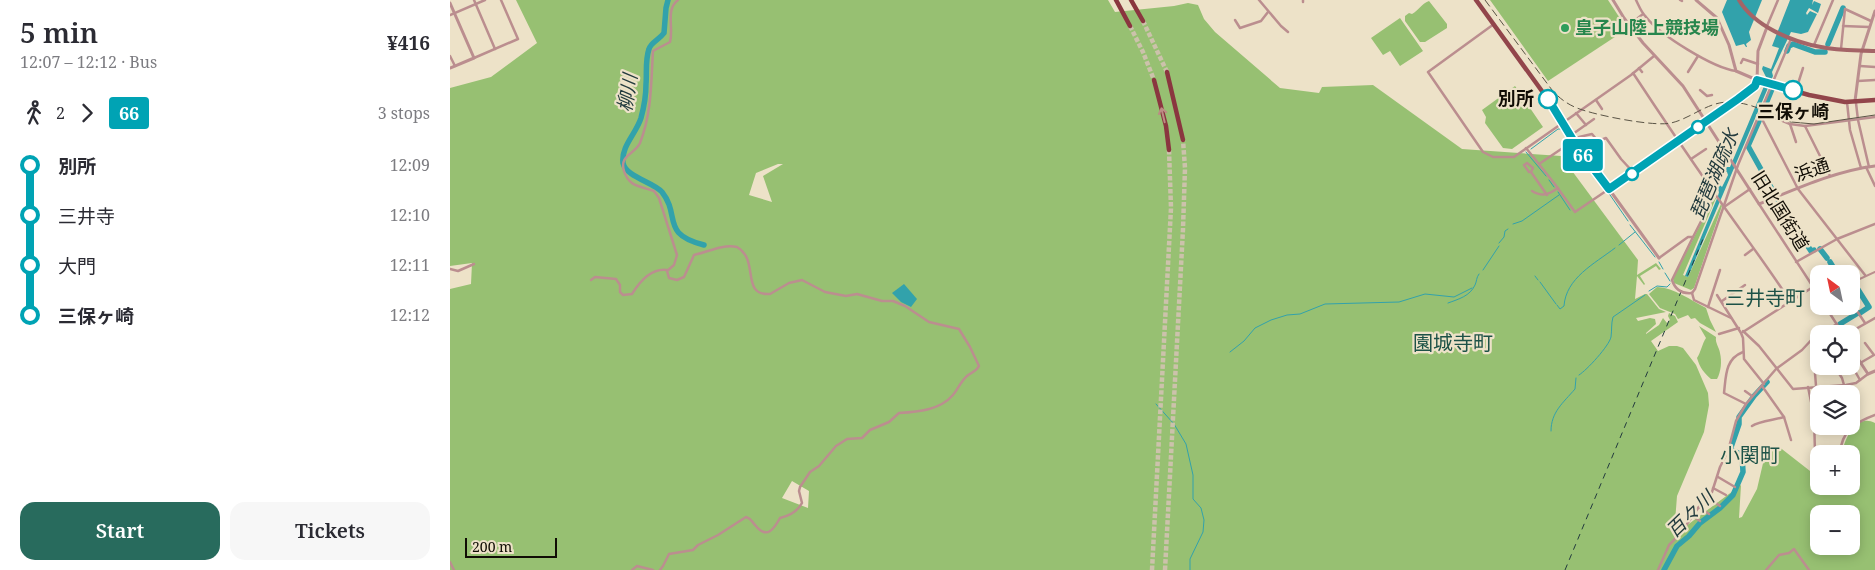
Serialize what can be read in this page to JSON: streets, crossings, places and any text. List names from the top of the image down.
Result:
{
  "streets": {
    "street": ["浜通", "旧北国街道"]
  },
  "crossings": [
    ["浜通", "旧北国街道"]
  ],
  "districts": ["三井寺町", "園城寺町", "小関町"],
  "water": ["柳川", "琵琶湖疏水", "百々川"],
  "places": ["皇子山陸上競技場", "三保ヶ崎", "別所"],
  "lines": ["bus line 66"],
  "scale_bar": "200 m",
  "north": "top left",
  "page": {
    "heading": ["5 min", "12:07 – 12:12 · Bus", "¥416"],
    "on_map": "66",
    "legs": ["2", "66", "3 stops"],
    "list": [
      {
        "name": "別所",
        "value": "12:09"
      },
      {
        "name": "三井寺",
        "value": "12:10"
      },
      {
        "name": "大門",
        "value": "12:11"
      },
      {
        "name": "三保ヶ崎",
        "value": "12:12"
      }
    ],
    "map_buttons": ["+", "−"],
    "buttons": ["Start", "Tickets"],
    "scale": "200 m"
  }
}
